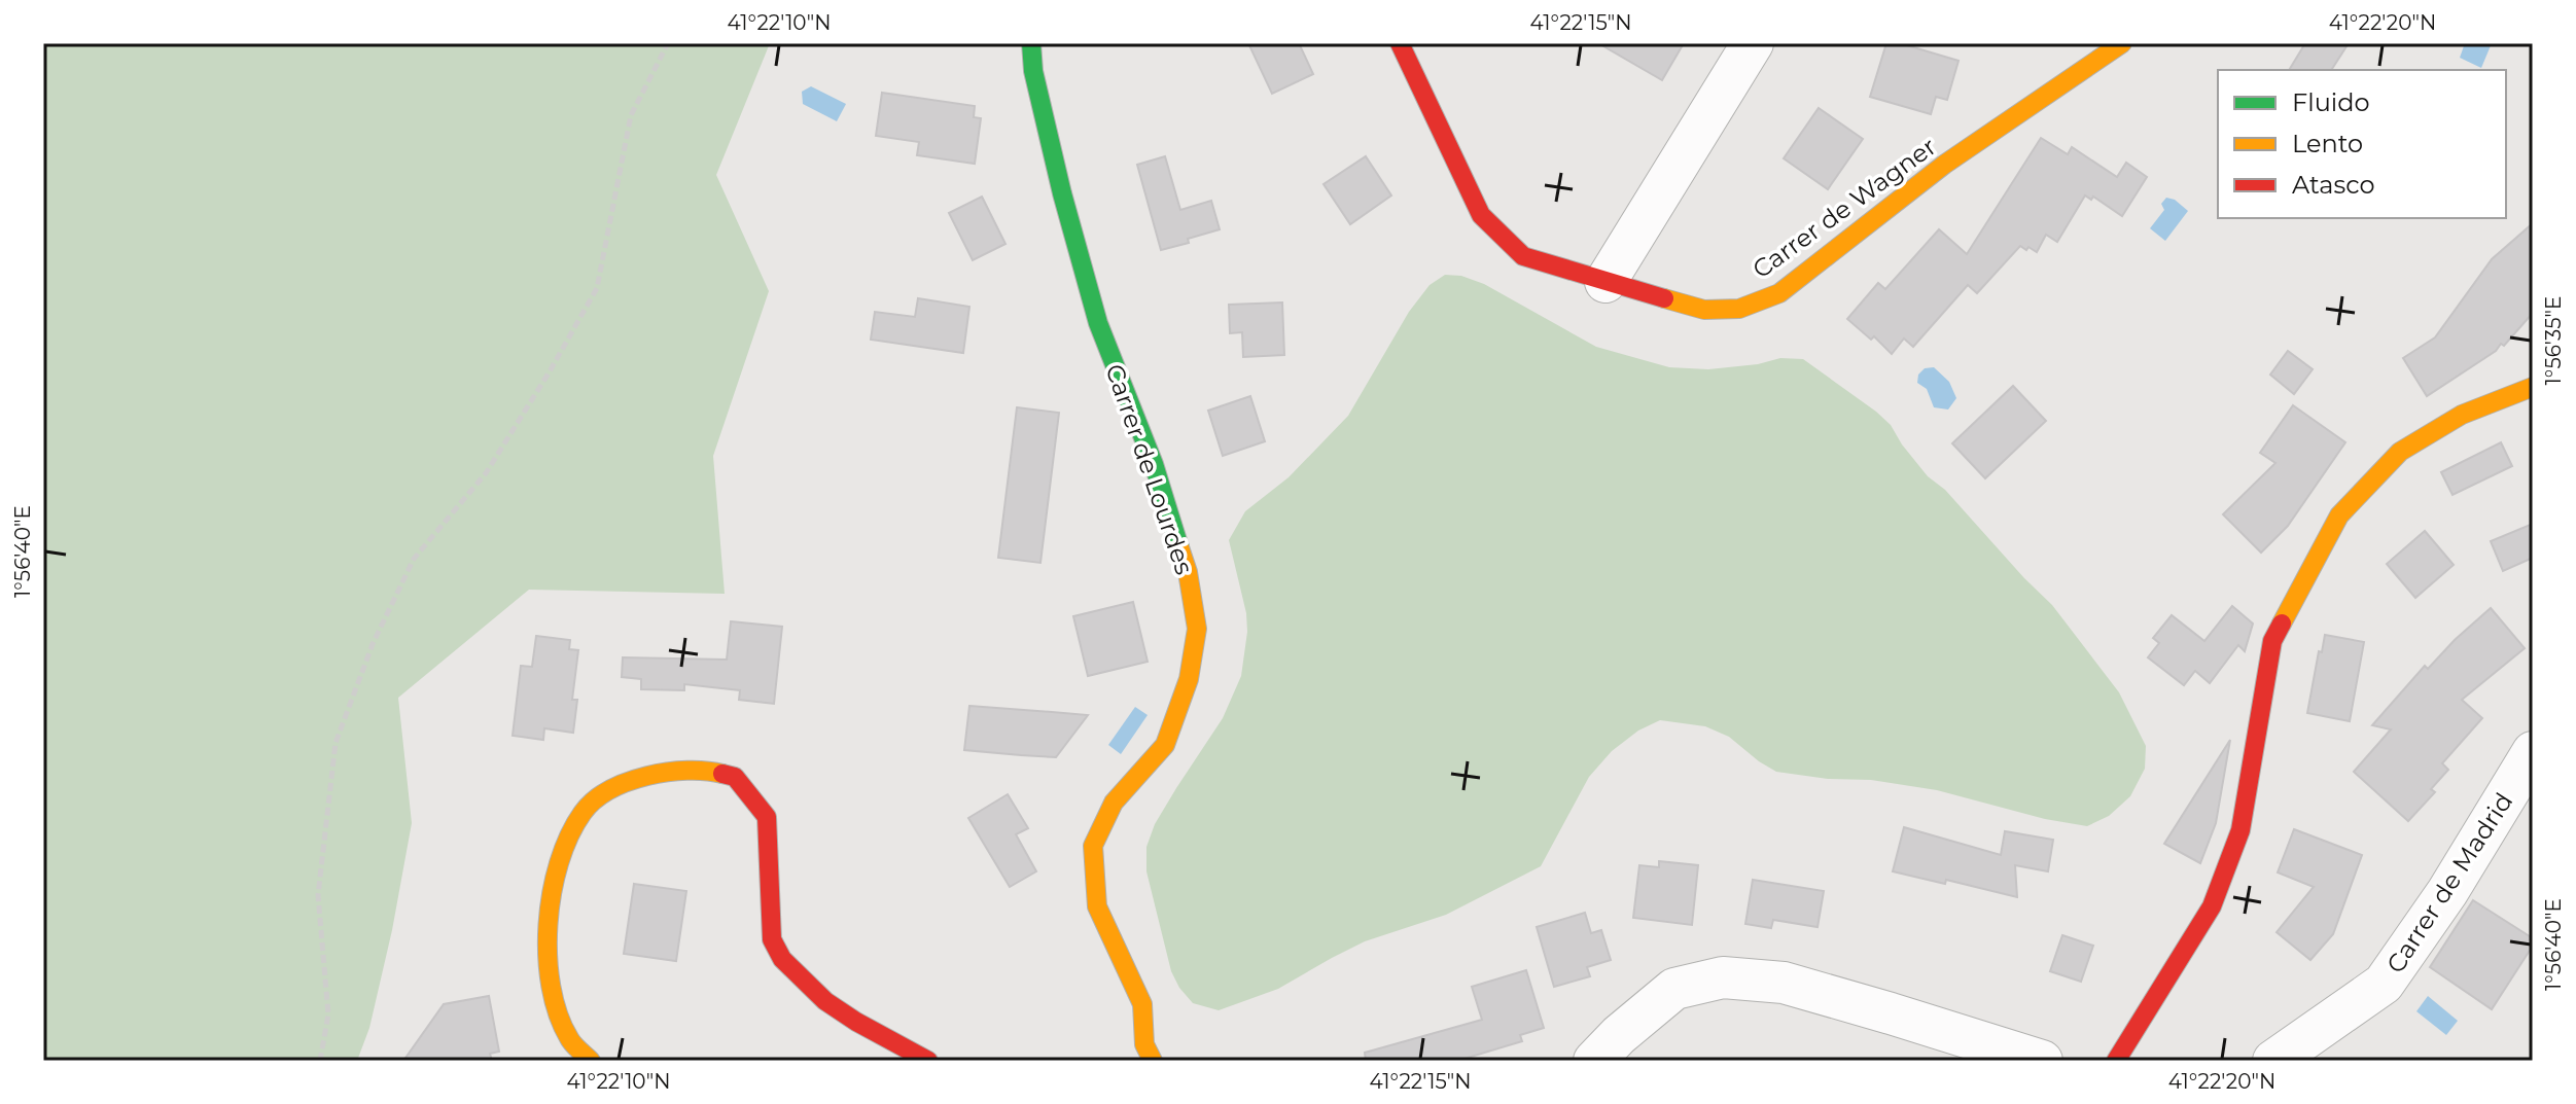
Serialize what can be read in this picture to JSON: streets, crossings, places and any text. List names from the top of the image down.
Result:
{
  "streets": {
    "street": ["Carrer de Wagner", "Carrer de Lourdes", "Carrer de Madrid"]
  },
  "legend": ["Fluido", "Lento", "Atasco"],
  "coordinates": [
    "41°22'10\"N",
    "41°22'15\"N",
    "41°22'20\"N",
    "1°56'35\"E",
    "1°56'40\"E"
  ]
}
